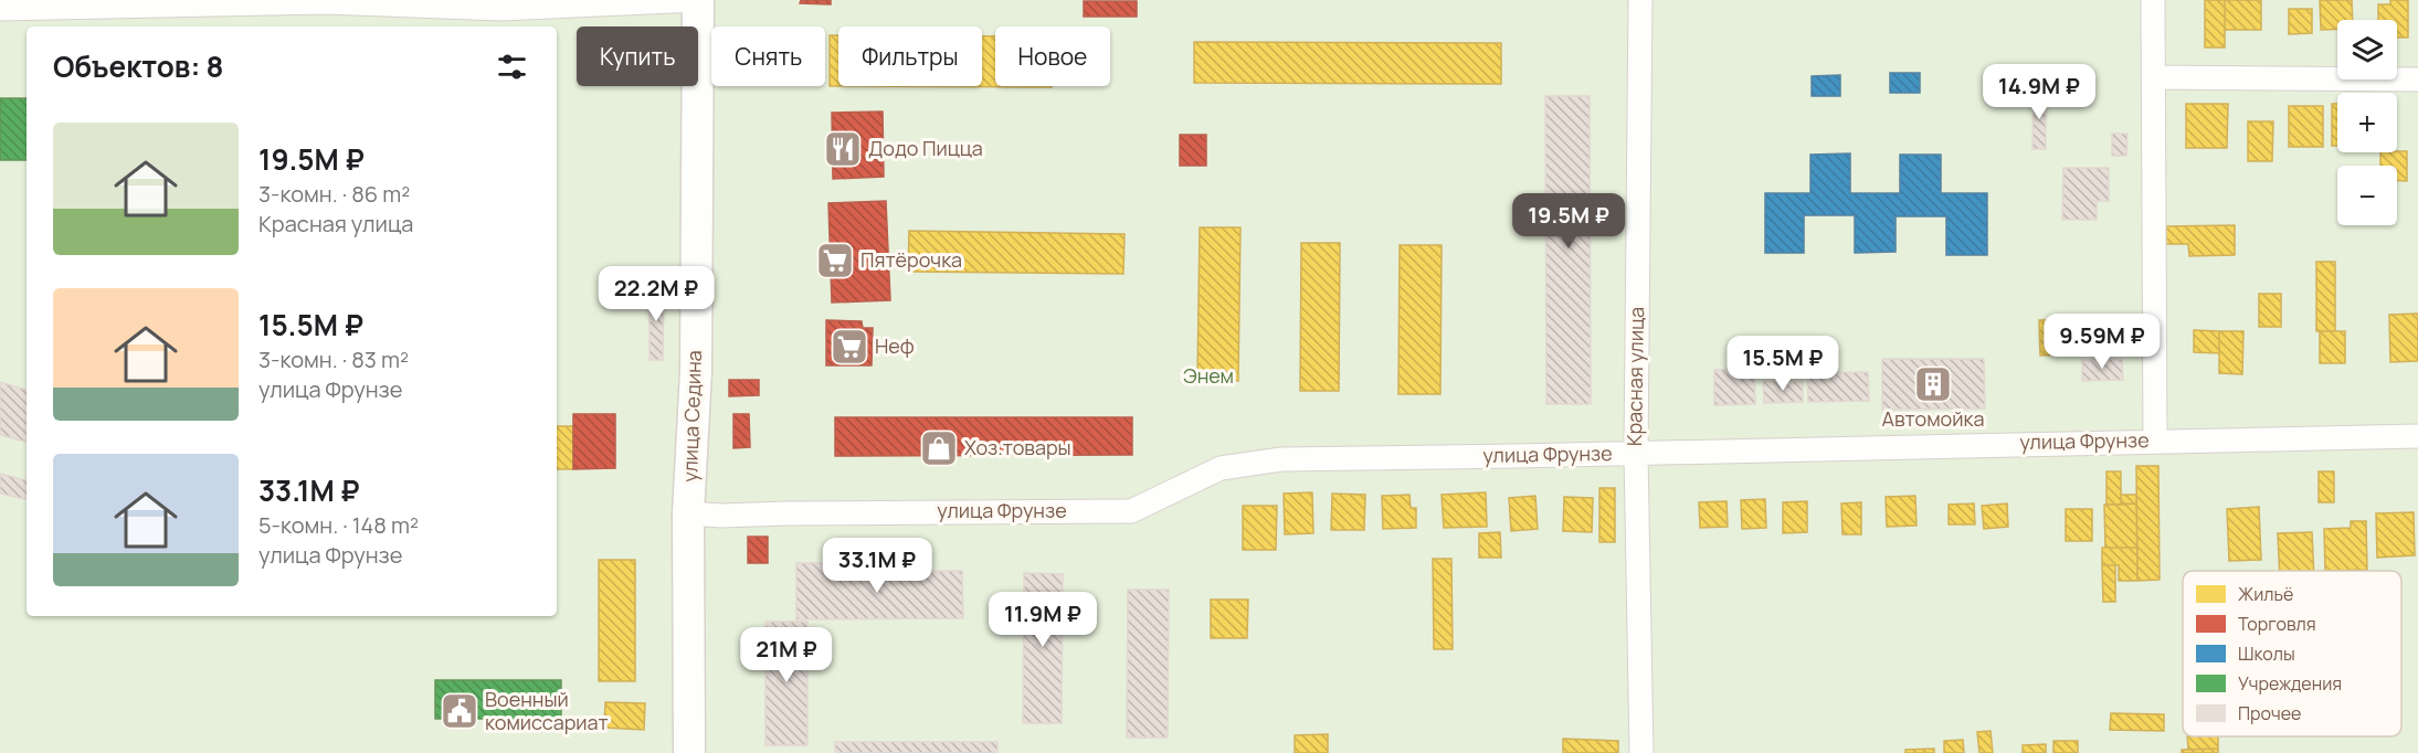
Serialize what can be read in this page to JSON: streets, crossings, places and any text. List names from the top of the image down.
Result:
{
  "streets": {
    "street": ["Красная улица", "улица Седина", "улица Фрунзе"]
  },
  "crossings": [
    ["Красная улица", "улица Фрунзе"],
    ["улица Седина", "улица Фрунзе"]
  ],
  "parks": ["Энем"],
  "places": {
    "restaurant": ["Додо Пицца"],
    "supermarket": ["Пятёрочка", "Неф"],
    "building": ["Автомойка"],
    "shop": ["Хоз.товары"],
    "public building": ["Военный комиссариат"]
  },
  "legend": [
    "Жильё",
    "Торговля",
    "Школы",
    "Учреждения",
    "Прочее"
  ],
  "page": {
    "map_buttons": ["+", "−"],
    "chip": [
      "Купить",
      "Снять",
      "Фильтры",
      "Новое"
    ],
    "heading": "Объектов: 8",
    "price": [
      "14.9M ₽",
      "19.5M ₽",
      "22.2M ₽",
      "9.59M ₽",
      "15.5M ₽",
      "33.1M ₽",
      "11.9M ₽",
      "21M ₽"
    ],
    "list": [
      {
        "name": "19.5M ₽",
        "note": "3-комн. · 86 m² · Красная улица"
      },
      {
        "name": "15.5M ₽",
        "note": "3-комн. · 83 m² · улица Фрунзе"
      },
      {
        "name": "33.1M ₽",
        "note": "5-комн. · 148 m² · улица Фрунзе"
      }
    ]
  }
}
